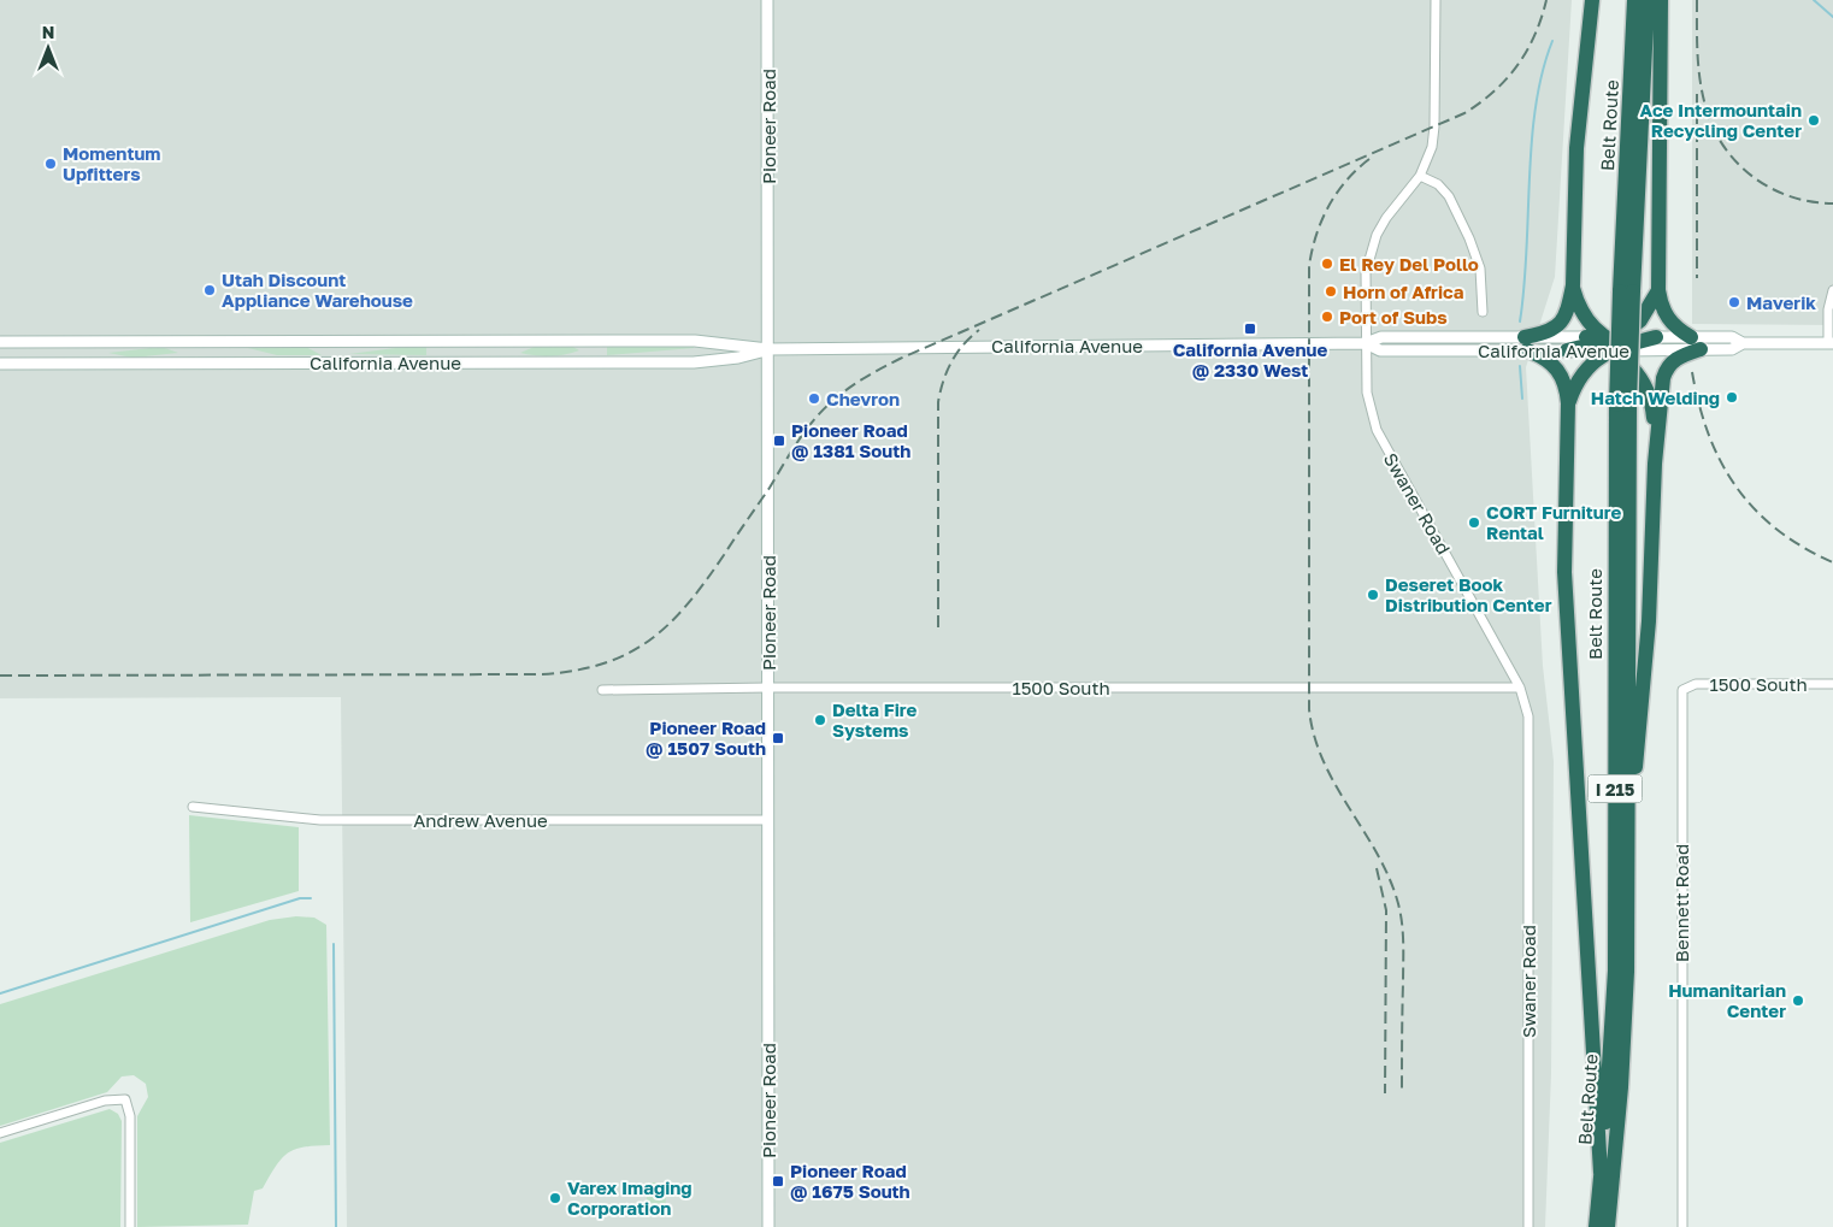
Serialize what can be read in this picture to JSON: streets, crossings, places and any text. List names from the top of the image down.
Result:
{
  "streets": {
    "highway": ["Belt Route", "I 215"],
    "main road": ["Pioneer Road", "California Avenue"],
    "street": [
      "Swaner Road",
      "1500 South",
      "Andrew Avenue",
      "Bennett Road"
    ]
  },
  "crossings": [
    ["Pioneer Road", "California Avenue"],
    ["Pioneer Road", "1500 South"],
    ["Pioneer Road", "Andrew Avenue"],
    ["California Avenue", "Swaner Road"],
    ["Swaner Road", "1500 South"],
    ["1500 South", "Bennett Road"]
  ],
  "places": {
    "other": [
      "Ace Intermountain Recycling Center",
      "Momentum Upfitters",
      "El Rey Del Pollo",
      "Utah Discount Appliance Warehouse",
      "Horn of Africa",
      "Maverik",
      "Port of Subs",
      "Hatch Welding",
      "Chevron",
      "CORT Furniture Rental",
      "Deseret Book Distribution Center",
      "Delta Fire Systems",
      "Humanitarian Center",
      "Varex Imaging Corporation"
    ],
    "transit": [
      "California Avenue @ 2330 West",
      "Pioneer Road @ 1381 South",
      "Pioneer Road @ 1507 South",
      "Pioneer Road @ 1675 South"
    ]
  },
  "north": "top"
}
